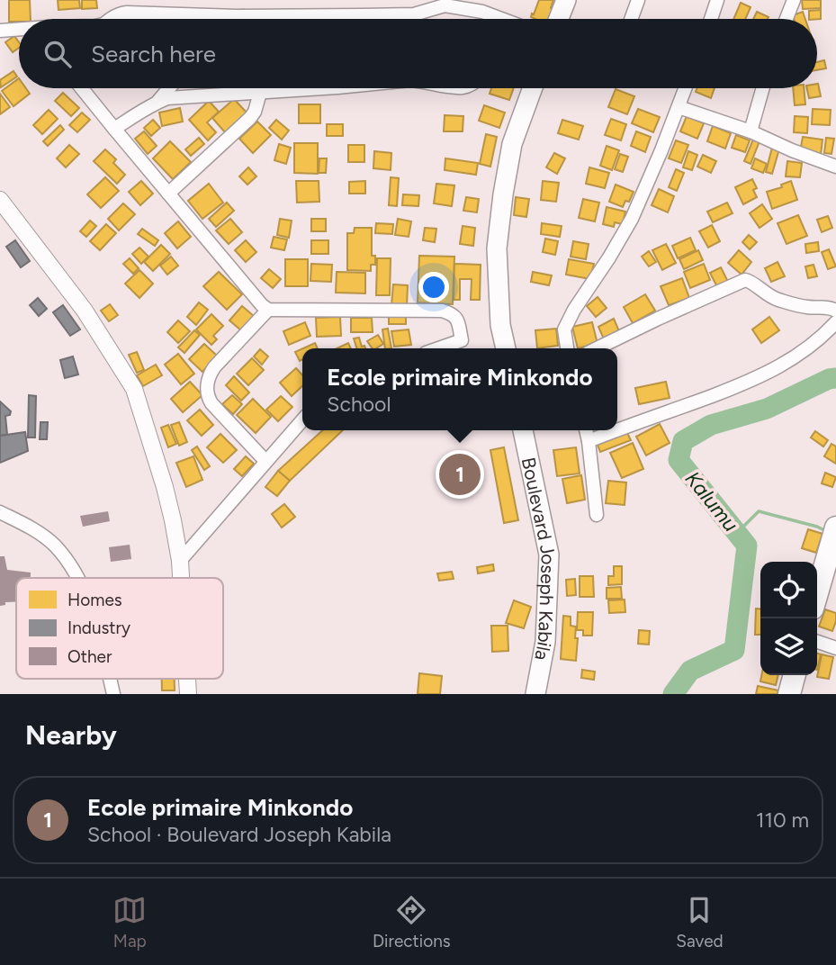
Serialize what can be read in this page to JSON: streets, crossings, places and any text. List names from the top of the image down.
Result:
{
  "streets": {
    "main road": ["Boulevard Joseph Kabila"]
  },
  "water": ["Kalumu"],
  "legend": ["Homes", "Industry", "Other"],
  "page": {
    "search": "Search here",
    "popup": ["Ecole primaire Minkondo", "School"],
    "pins": "1",
    "heading": "Nearby",
    "list": [
      {
        "mark": "1",
        "name": "Ecole primaire Minkondo",
        "note": "School · Boulevard Joseph Kabila",
        "value": "110 m"
      }
    ],
    "nav": ["Map", "Directions", "Saved"]
  }
}
